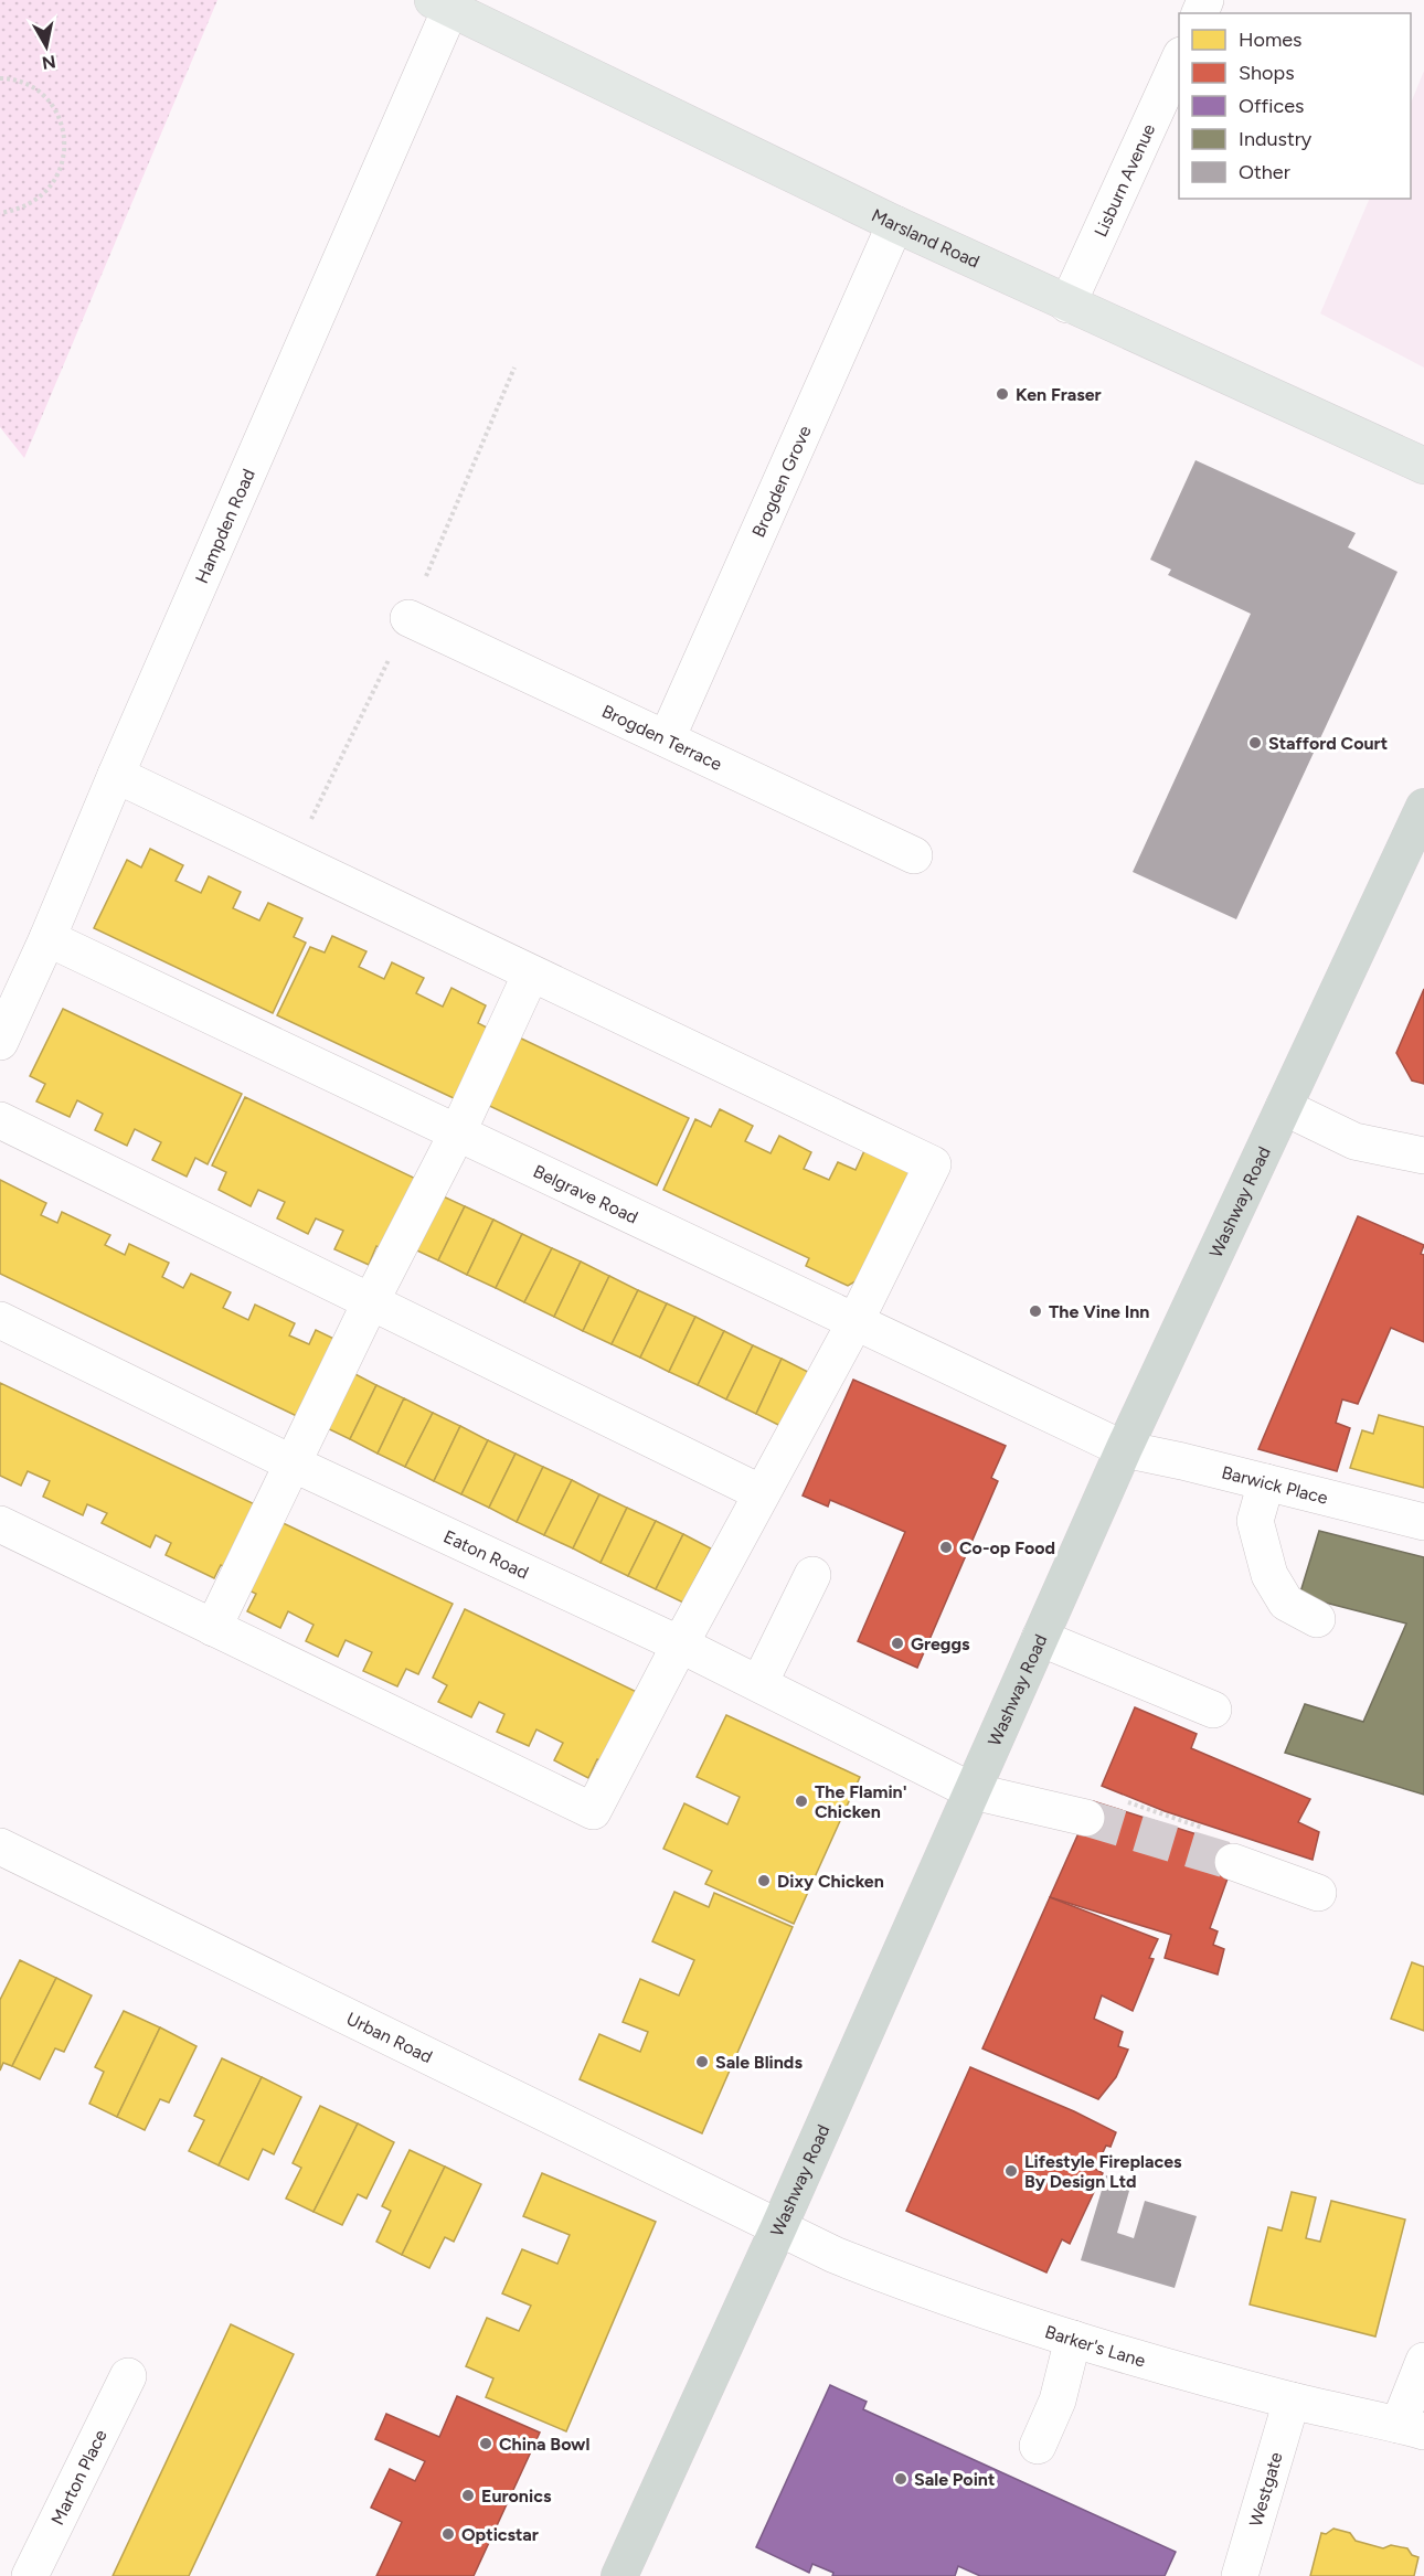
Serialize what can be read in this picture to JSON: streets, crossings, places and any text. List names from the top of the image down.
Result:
{
  "streets": {
    "highway": ["Washway Road"],
    "main road": ["Marsland Road"],
    "street": [
      "Lisburn Avenue",
      "Brogden Grove",
      "Hampden Road",
      "Brogden Terrace",
      "Belgrave Road",
      "Barwick Place",
      "Eaton Road",
      "Urban Road",
      "Barker's Lane",
      "Marton Place",
      "Westgate"
    ]
  },
  "crossings": [
    ["Lisburn Avenue", "Marsland Road"],
    ["Marsland Road", "Brogden Grove"],
    ["Marsland Road", "Hampden Road"],
    ["Brogden Grove", "Brogden Terrace"],
    ["Hampden Road", "Belgrave Road"],
    ["Belgrave Road", "Washway Road"],
    ["Belgrave Road", "Barwick Place"],
    ["Washway Road", "Barwick Place"],
    ["Washway Road", "Eaton Road"],
    ["Washway Road", "Urban Road"],
    ["Washway Road", "Barker's Lane"],
    ["Urban Road", "Barker's Lane"],
    ["Barker's Lane", "Westgate"]
  ],
  "places": [
    "Ken Fraser",
    "Stafford Court",
    "The Vine Inn",
    "Co-op Food",
    "Greggs",
    "The Flamin' Chicken",
    "Dixy Chicken",
    "Sale Blinds",
    "Lifestyle Fireplaces By Design Ltd",
    "China Bowl",
    "Sale Point",
    "Euronics",
    "Opticstar"
  ],
  "legend": [
    "Homes",
    "Shops",
    "Offices",
    "Industry",
    "Other"
  ],
  "north": "bottom"
}
